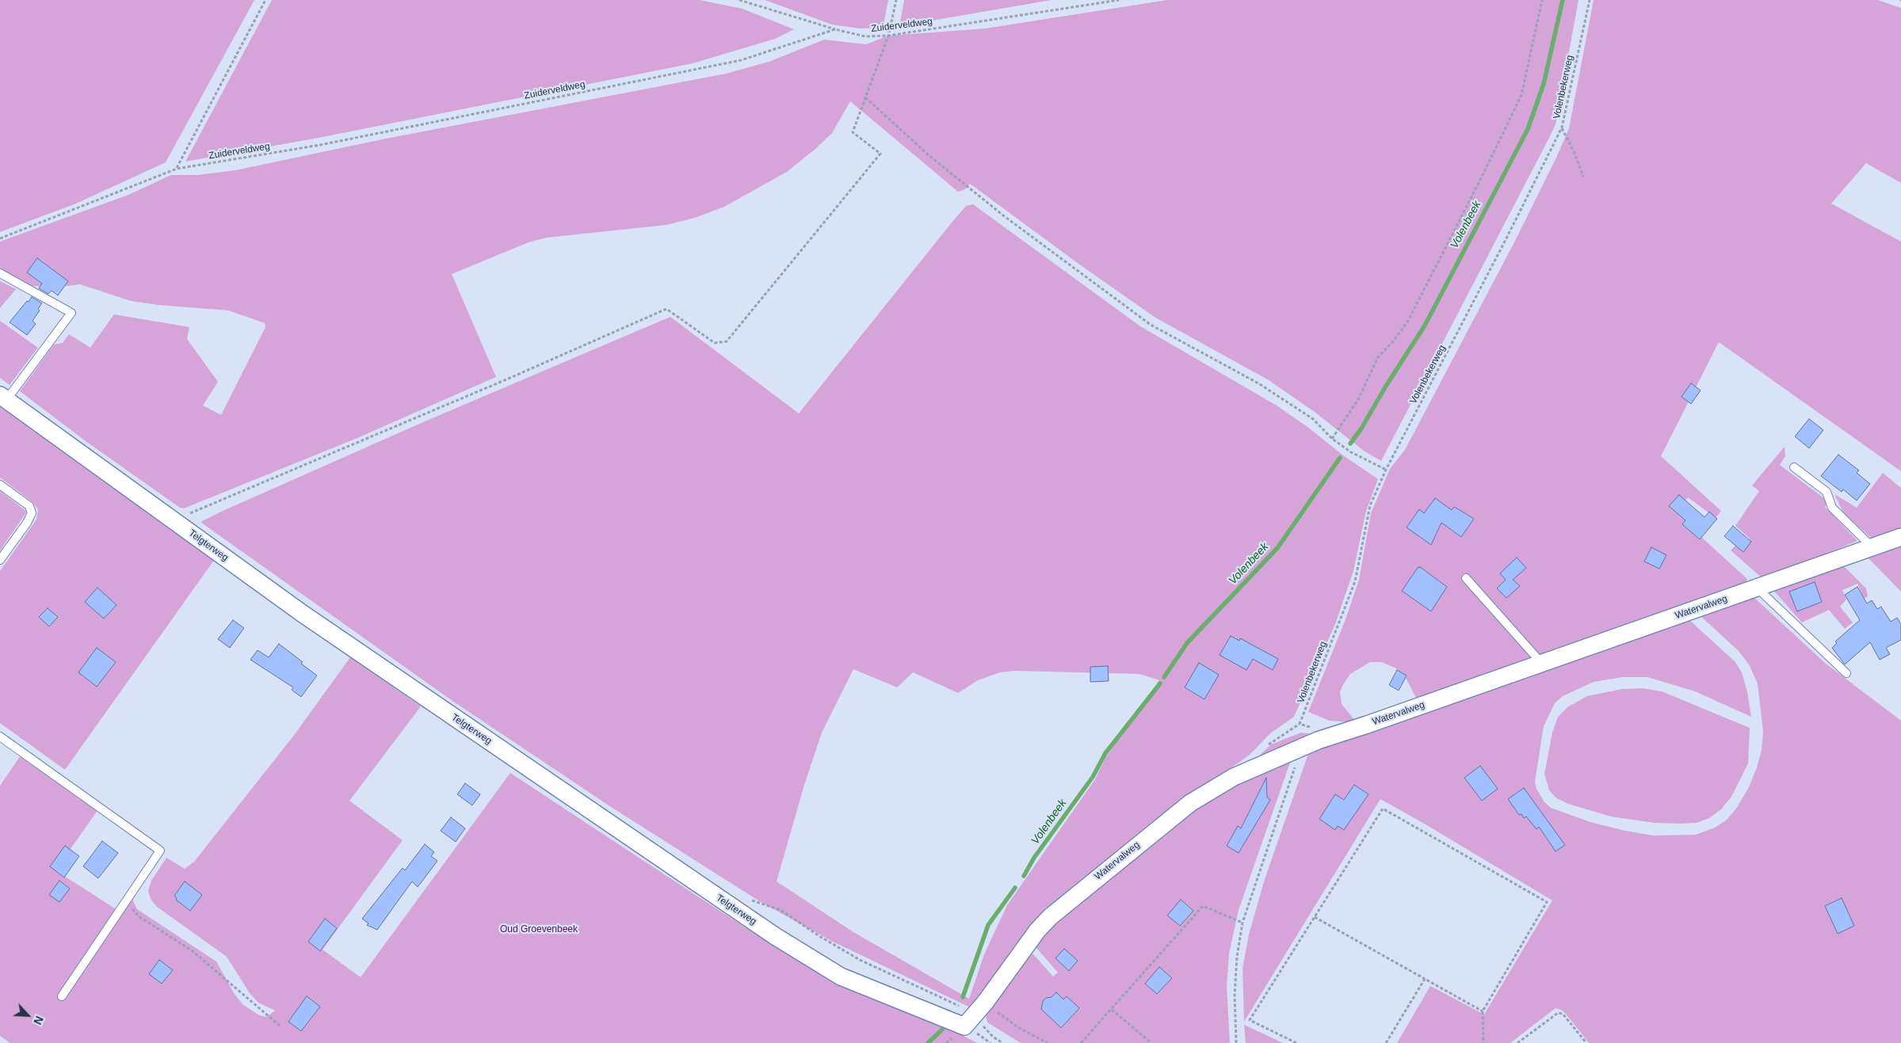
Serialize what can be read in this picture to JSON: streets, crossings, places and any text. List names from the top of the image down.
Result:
{
  "streets": {
    "street": ["Telgterweg", "Watervalweg"],
    "path": ["Zuiderveldweg", "Volenbekerweg"]
  },
  "crossings": [
    ["Volenbekerweg", "Watervalweg"],
    ["Telgterweg", "Watervalweg"]
  ],
  "water": ["Volenbeek"],
  "parks": ["Oud Groevenbeek"],
  "north": "bottom right"
}
